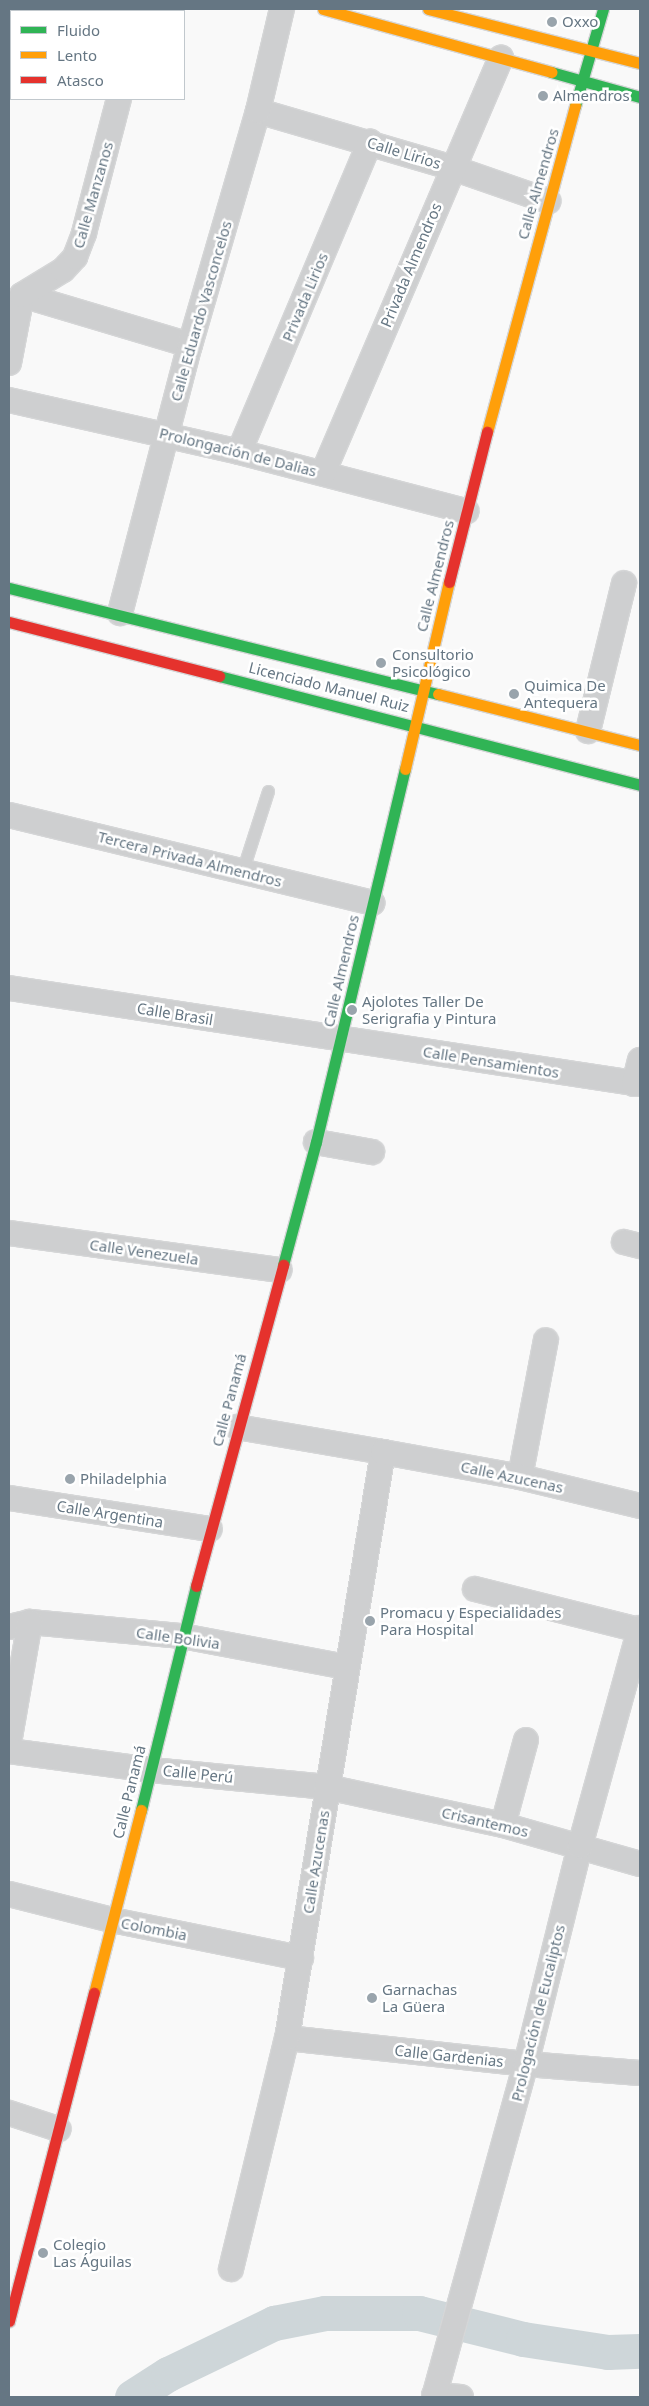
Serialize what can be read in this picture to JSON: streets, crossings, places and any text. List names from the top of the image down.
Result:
{
  "streets": {
    "street": [
      "Calle Lirios",
      "Calle Almendros",
      "Calle Manzanos",
      "Privada Almendros",
      "Privada Lirios",
      "Calle Eduardo Vasconcelos",
      "Prolongación de Dalias",
      "Licenciado Manuel Ruiz",
      "Tercera Privada Almendros",
      "Calle Brasil",
      "Calle Pensamientos",
      "Calle Venezuela",
      "Calle Panamá",
      "Calle Azucenas",
      "Calle Argentina",
      "Calle Bolivia",
      "Calle Perú",
      "Crisantemos",
      "Colombia",
      "Prologación de Eucaliptos",
      "Calle Gardenias"
    ]
  },
  "crossings": [
    ["Calle Lirios", "Calle Almendros"],
    ["Calle Lirios", "Privada Almendros"],
    ["Calle Lirios", "Privada Lirios"],
    ["Calle Lirios", "Calle Eduardo Vasconcelos"],
    ["Calle Almendros", "Prolongación de Dalias"],
    ["Calle Almendros", "Licenciado Manuel Ruiz"],
    ["Calle Almendros", "Tercera Privada Almendros"],
    ["Calle Almendros", "Calle Brasil"],
    ["Calle Almendros", "Calle Pensamientos"],
    ["Calle Almendros", "Calle Venezuela"],
    ["Calle Almendros", "Calle Panamá"],
    ["Privada Almendros", "Prolongación de Dalias"],
    ["Privada Lirios", "Prolongación de Dalias"],
    ["Calle Eduardo Vasconcelos", "Prolongación de Dalias"],
    ["Calle Eduardo Vasconcelos", "Licenciado Manuel Ruiz"],
    ["Calle Brasil", "Calle Pensamientos"],
    ["Calle Venezuela", "Calle Panamá"],
    ["Calle Panamá", "Calle Azucenas"],
    ["Calle Panamá", "Calle Argentina"],
    ["Calle Panamá", "Calle Bolivia"],
    ["Calle Panamá", "Calle Perú"],
    ["Calle Panamá", "Colombia"],
    ["Calle Azucenas", "Calle Bolivia"],
    ["Calle Azucenas", "Calle Perú"],
    ["Calle Azucenas", "Crisantemos"],
    ["Calle Azucenas", "Colombia"],
    ["Calle Azucenas", "Calle Gardenias"],
    ["Calle Perú", "Crisantemos"],
    ["Crisantemos", "Prologación de Eucaliptos"],
    ["Prologación de Eucaliptos", "Calle Gardenias"]
  ],
  "places": [
    "Oxxo",
    "Almendros",
    "Consultorio Psicológico",
    "Quimica De Antequera",
    "Ajolotes Taller De Serigrafia y Pintura",
    "Philadelphia",
    "Promacu y Especialidades Para Hospital",
    "Garnachas La Güera",
    "Colegio Las Águilas"
  ],
  "legend": ["Fluido", "Lento", "Atasco"]
}
